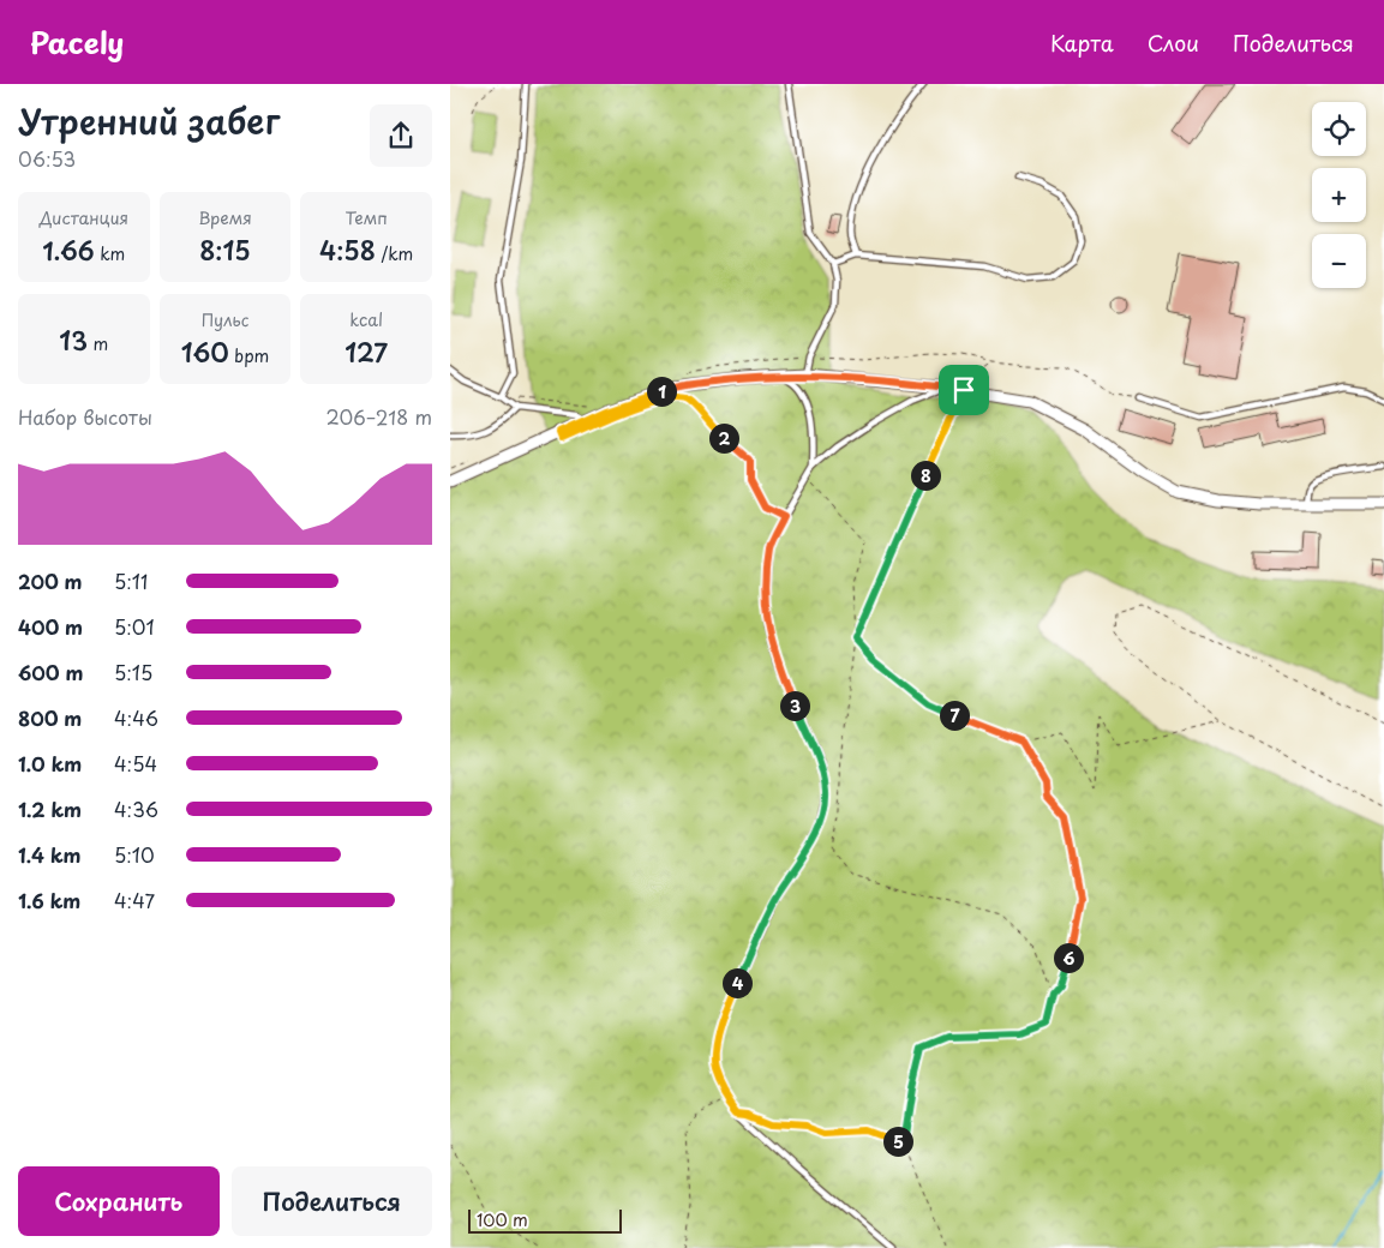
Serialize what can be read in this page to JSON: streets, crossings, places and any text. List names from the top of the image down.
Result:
{
  "scale_bar": "100 m",
  "page": {
    "header": "Pacely",
    "nav": ["Карта", "Слои", "Поделиться"],
    "heading": ["Утренний забег", "06:53"],
    "map_buttons": ["+", "−"],
    "stats": [
      ["Дистанция", "1.66 km"],
      ["Время", "8:15"],
      ["Темп", "4:58 /km"],
      ["13 m"],
      ["Пульс", "160 bpm"],
      ["kcal", "127"]
    ],
    "pins": [
      "1",
      "2",
      "8",
      "3",
      "7",
      "6",
      "4",
      "5"
    ],
    "chart": ["Набор высоты", "206–218 m"],
    "list": [
      {
        "name": "200 m",
        "note": "5:11"
      },
      {
        "name": "400 m",
        "note": "5:01"
      },
      {
        "name": "600 m",
        "note": "5:15"
      },
      {
        "name": "800 m",
        "note": "4:46"
      },
      {
        "name": "1.0 km",
        "note": "4:54"
      },
      {
        "name": "1.2 km",
        "note": "4:36"
      },
      {
        "name": "1.4 km",
        "note": "5:10"
      },
      {
        "name": "1.6 km",
        "note": "4:47"
      }
    ],
    "buttons": ["Сохранить", "Поделиться"],
    "scale": "100 m"
  }
}
